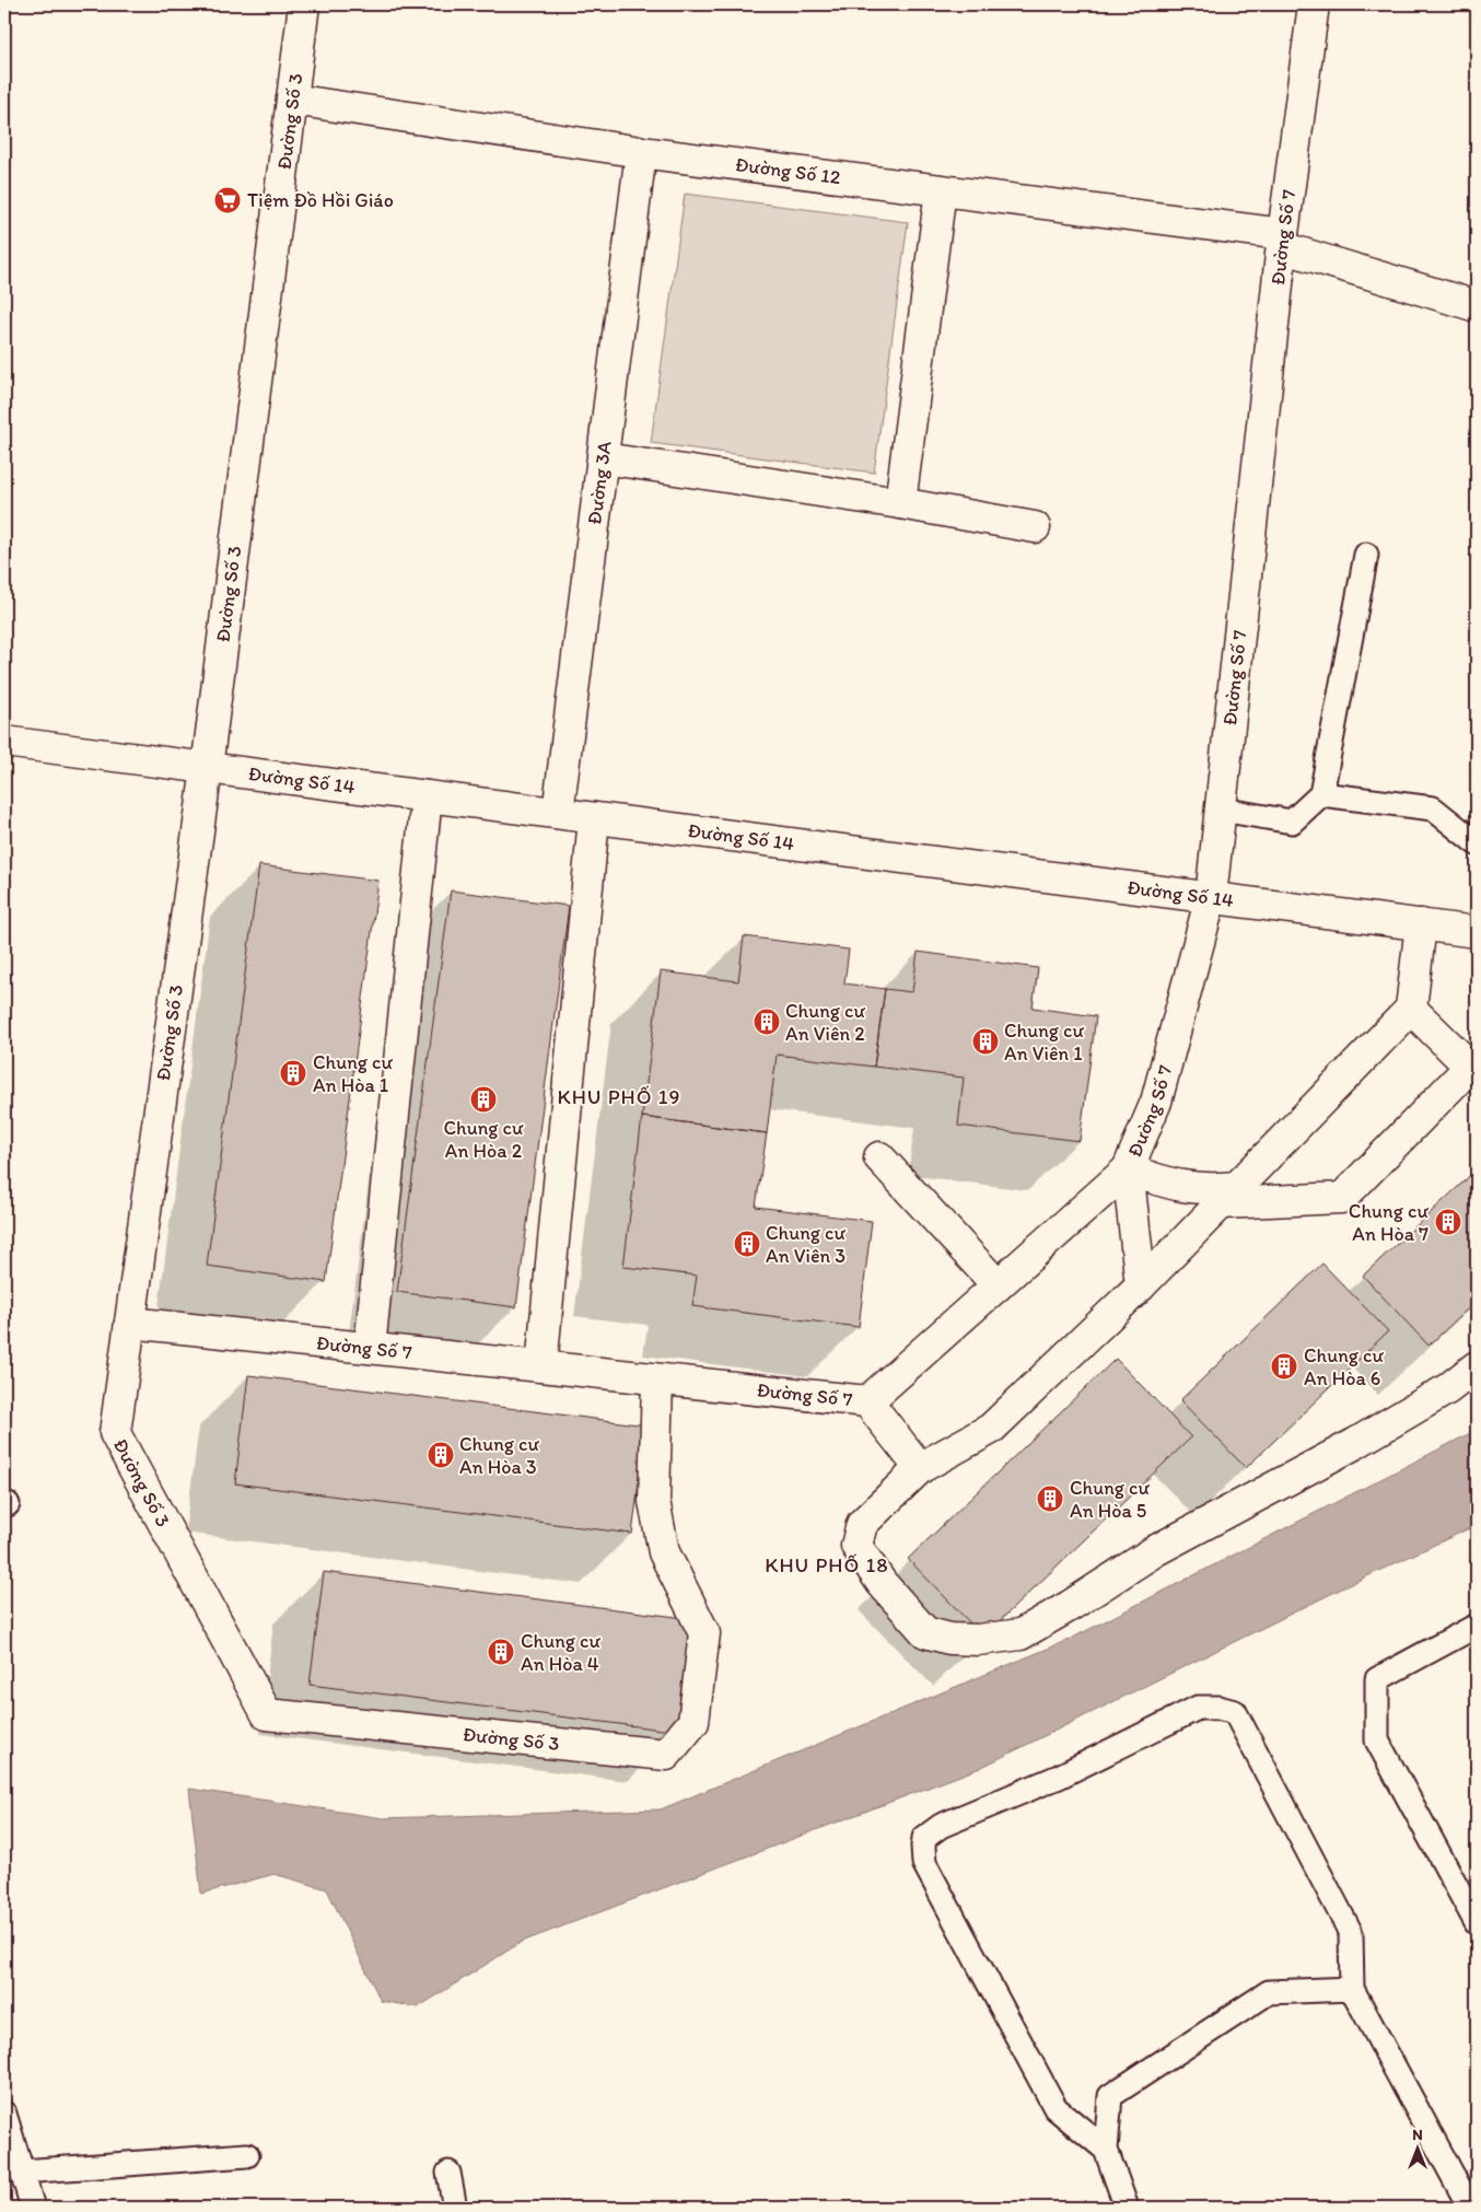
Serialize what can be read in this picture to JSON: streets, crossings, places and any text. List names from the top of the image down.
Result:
{
  "streets": {
    "street": [
      "Đường Số 3",
      "Đường Số 12",
      "Đường Số 7",
      "Đường 3A",
      "Đường Số 14"
    ]
  },
  "crossings": [
    ["Đường Số 3", "Đường Số 12"],
    ["Đường Số 3", "Đường Số 7"],
    ["Đường Số 3", "Đường Số 14"],
    ["Đường Số 12", "Đường Số 7"],
    ["Đường Số 12", "Đường 3A"],
    ["Đường Số 7", "Đường Số 14"],
    ["Đường 3A", "Đường Số 14"]
  ],
  "districts": ["KHU PHỐ 19", "KHU PHỐ 18"],
  "places": {
    "supermarket": ["Tiệm Đồ Hồi Giáo"],
    "building": [
      "Chung cư An Viên 2",
      "Chung cư An Viên 1",
      "Chung cư An Hòa 1",
      "Chung cư An Hòa 2",
      "Chung cư An Hòa 7",
      "Chung cư An Viên 3",
      "Chung cư An Hòa 6",
      "Chung cư An Hòa 3",
      "Chung cư An Hòa 5",
      "Chung cư An Hòa 4"
    ]
  },
  "north": "top"
}
